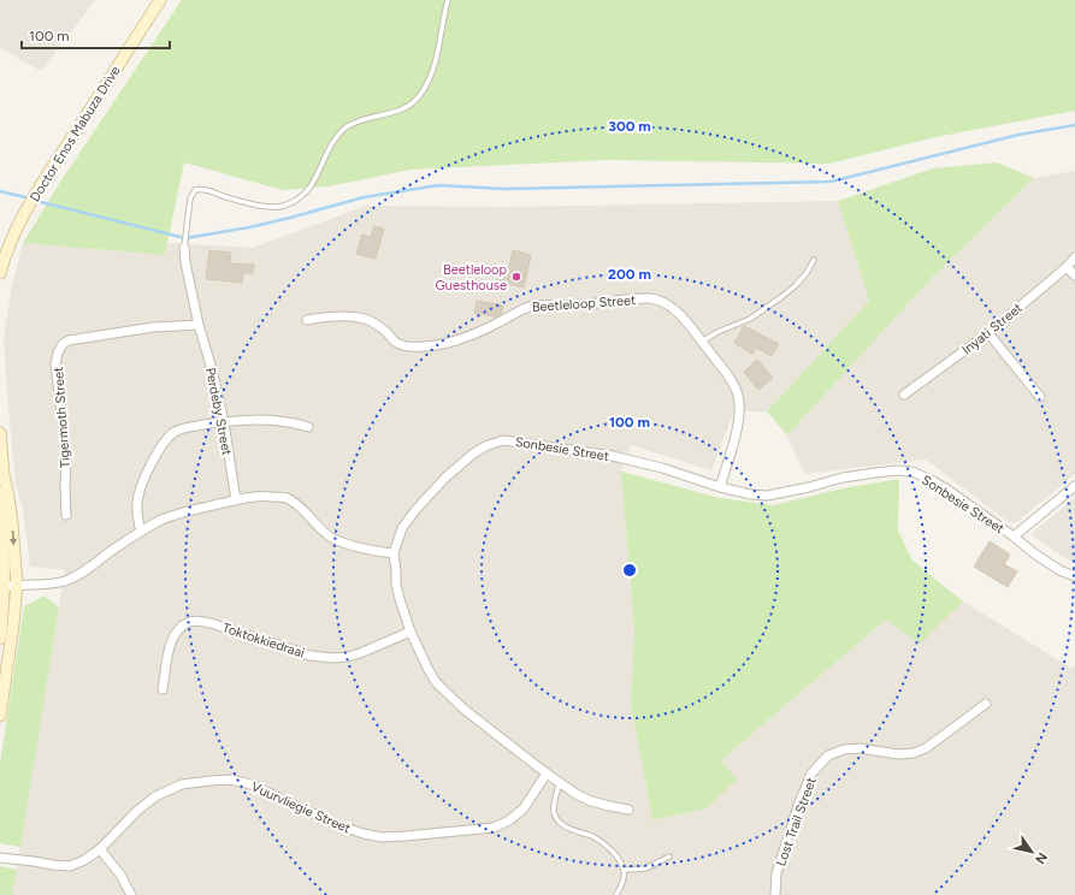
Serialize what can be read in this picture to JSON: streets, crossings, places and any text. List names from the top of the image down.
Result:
{
  "streets": {
    "main road": ["Doctor Enos Mabuza Drive"],
    "street": [
      "Beetleloop Street",
      "Inyati Street",
      "Perdeby Street",
      "Tigermoth Street",
      "Sonbesie Street",
      "Toktokkiedraai",
      "Vuurvliegie Street",
      "Lost Trail Street"
    ]
  },
  "crossings": [
    ["Beetleloop Street", "Sonbesie Street"],
    ["Perdeby Street", "Tigermoth Street"],
    ["Sonbesie Street", "Toktokkiedraai"],
    ["Sonbesie Street", "Vuurvliegie Street"]
  ],
  "places": ["Beetleloop Guesthouse"],
  "scale_bar": "100 m",
  "north": "bottom right",
  "rings": ["300 m", "200 m", "100 m"]
}
